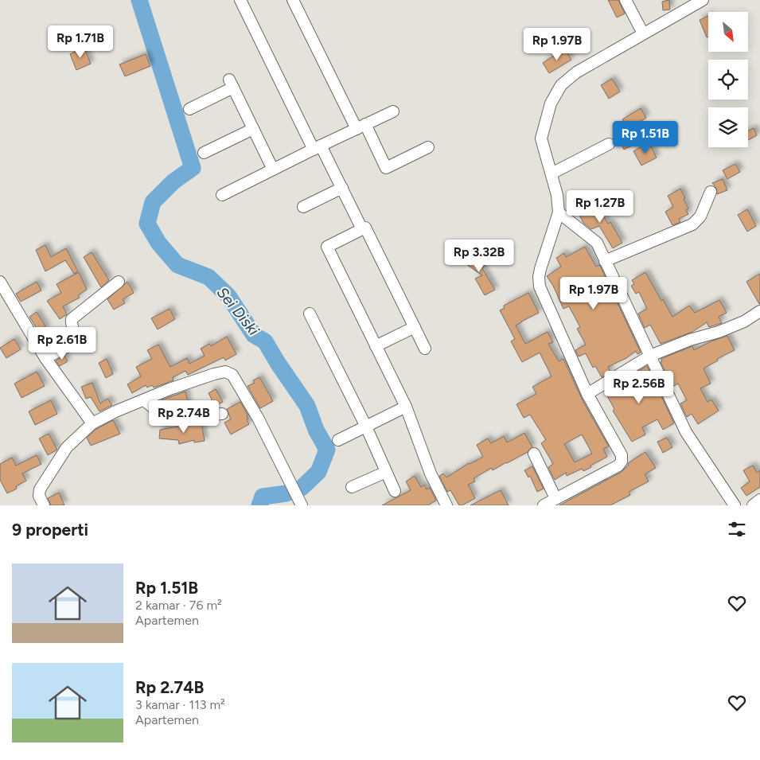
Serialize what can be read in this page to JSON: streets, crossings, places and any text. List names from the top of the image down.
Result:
{
  "water": ["Sei Diski"],
  "north": "bottom right",
  "page": {
    "price": [
      "Rp 1.71B",
      "Rp 1.97B",
      "Rp 1.51B",
      "Rp 1.27B",
      "Rp 3.32B",
      "Rp 1.97B",
      "Rp 2.61B",
      "Rp 2.56B",
      "Rp 2.74B"
    ],
    "heading": "9 properti",
    "list": [
      {
        "name": "Rp 1.51B",
        "note": "2 kamar · 76 m² · Apartemen"
      },
      {
        "name": "Rp 2.74B",
        "note": "3 kamar · 113 m² · Apartemen"
      }
    ]
  }
}
